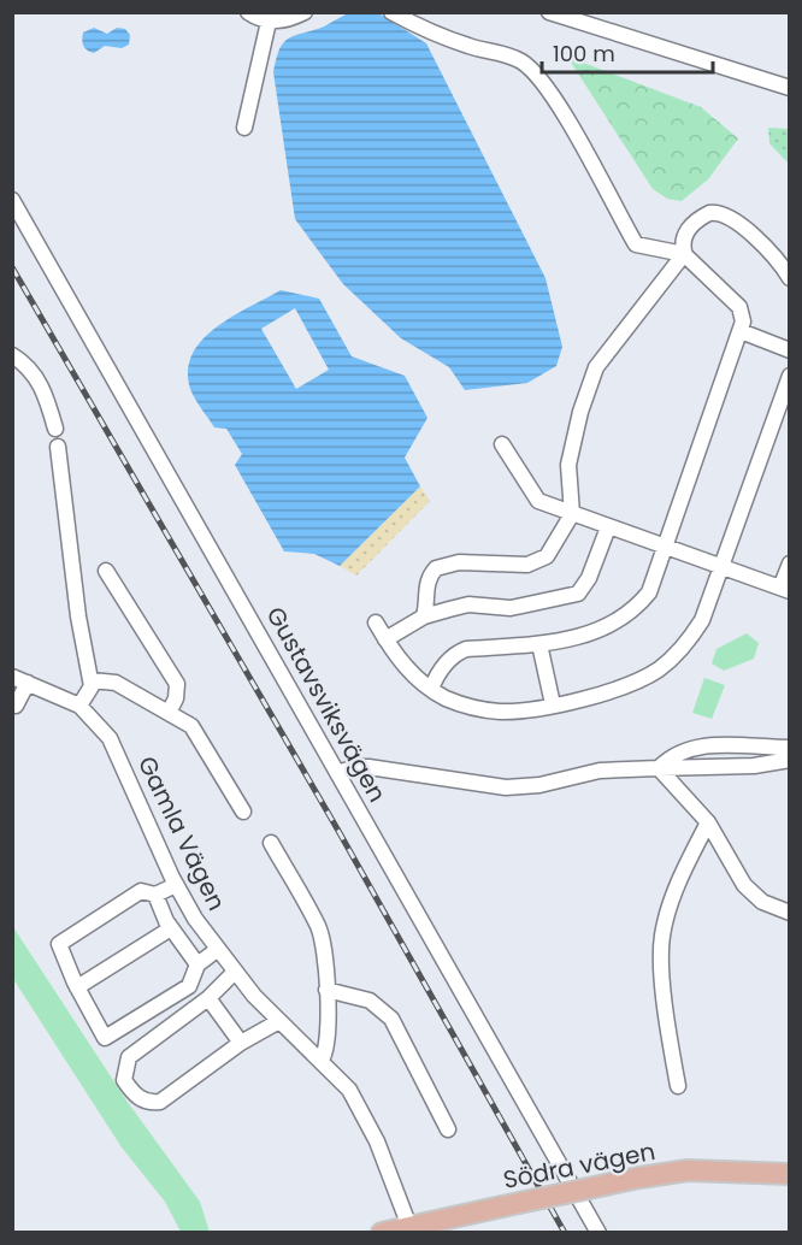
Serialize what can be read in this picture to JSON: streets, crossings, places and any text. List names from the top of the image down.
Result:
{
  "streets": {
    "main road": ["Södra vägen"],
    "street": ["Gustavsviksvägen", "Gamla Vägen"]
  },
  "crossings": [
    ["Gamla Vägen", "Södra vägen"]
  ],
  "scale_bar": "100 m"
}
